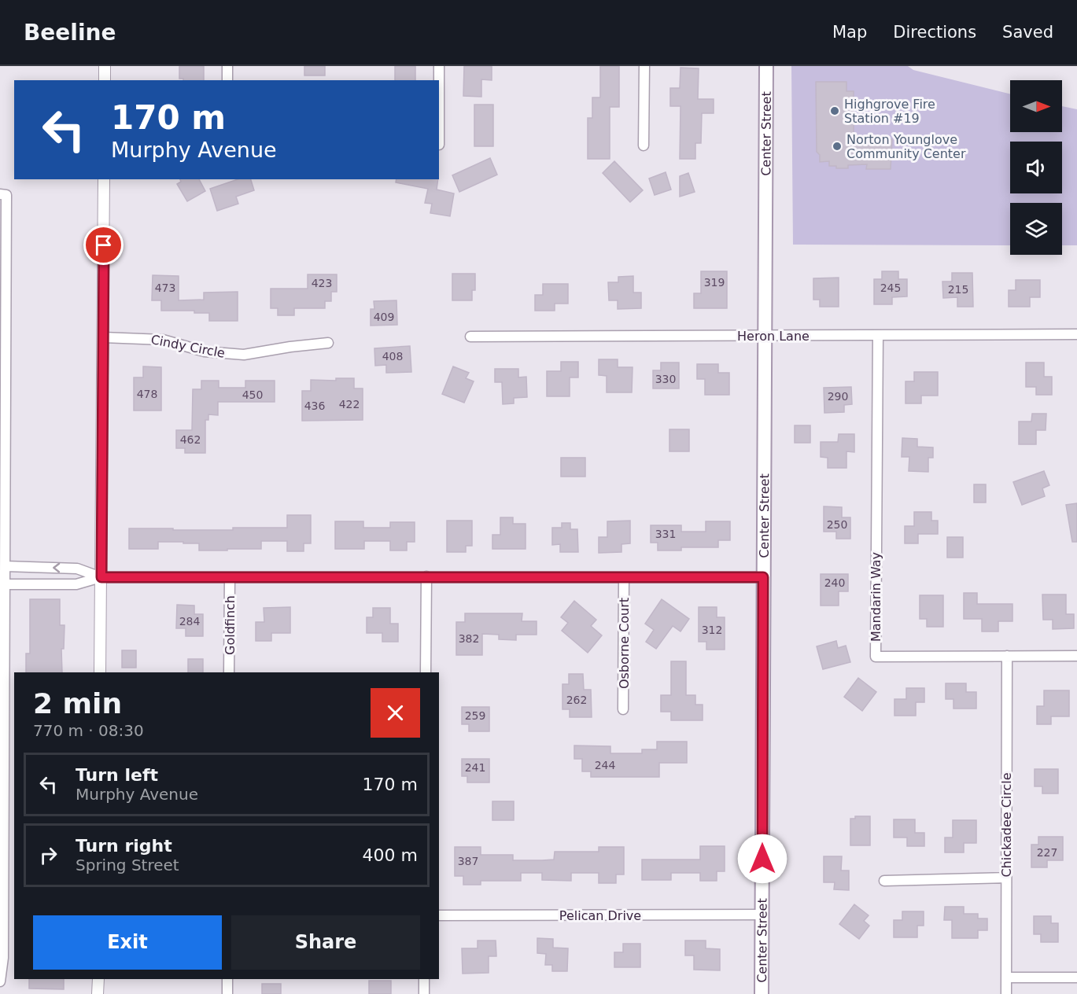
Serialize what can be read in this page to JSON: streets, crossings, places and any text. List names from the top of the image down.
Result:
{
  "streets": {
    "main road": ["Center Street"],
    "street": [
      "Heron Lane",
      "Cindy Circle",
      "Mandarin Way",
      "Goldfinch",
      "Osborne Court",
      "Chickadee Circle",
      "Pelican Drive"
    ]
  },
  "crossings": [
    ["Center Street", "Heron Lane"],
    ["Center Street", "Pelican Drive"],
    ["Heron Lane", "Mandarin Way"],
    ["Mandarin Way", "Chickadee Circle"]
  ],
  "places": ["Highgrove Fire Station #19", "Norton Younglove Community Center"],
  "house_numbers": [
    "319",
    "423",
    "473",
    "245",
    "215",
    "409",
    "408",
    "330",
    "478",
    "450",
    "290",
    "422",
    "436",
    "462",
    "250",
    "331",
    "240",
    "284",
    "312",
    "382",
    "262",
    "259",
    "244",
    "241",
    "227",
    "387"
  ],
  "north": "right",
  "page": {
    "header": "Beeline",
    "nav": ["Map", "Directions", "Saved"],
    "turn": ["170 m", "Murphy Avenue"],
    "heading": ["2 min", "770 m · 08:30"],
    "list": [
      {
        "name": "Turn left",
        "note": "Murphy Avenue",
        "value": "170 m"
      },
      {
        "name": "Turn right",
        "note": "Spring Street",
        "value": "400 m"
      }
    ],
    "buttons": ["Exit", "Share"]
  }
}
